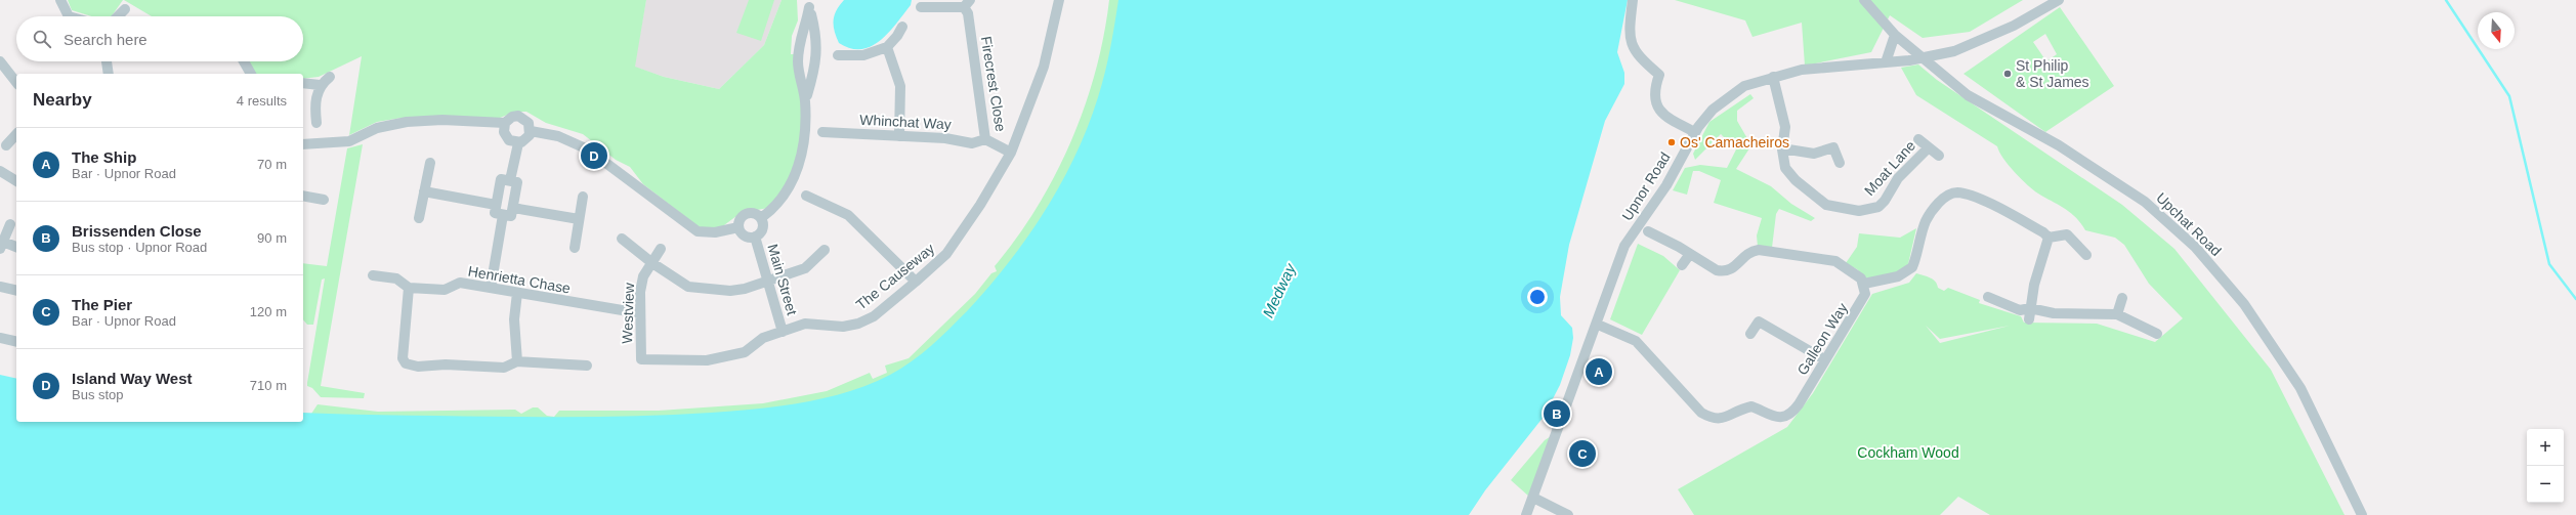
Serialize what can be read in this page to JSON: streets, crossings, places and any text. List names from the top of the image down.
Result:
{
  "streets": {
    "street": [
      "Firecrest Close",
      "Whinchat Way",
      "Moat Lane",
      "Upnor Road",
      "Upchat Road",
      "The Causeway",
      "Henrietta Chase",
      "Main Street",
      "Westview",
      "Galleon Way"
    ]
  },
  "crossings": [
    ["Firecrest Close", "Whinchat Way"],
    ["Firecrest Close", "The Causeway"],
    ["Moat Lane", "Upnor Road"],
    ["Upnor Road", "Upchat Road"],
    ["Upnor Road", "Galleon Way"],
    ["The Causeway", "Main Street"],
    ["The Causeway", "Westview"],
    ["Henrietta Chase", "Westview"]
  ],
  "water": ["Medway"],
  "parks": ["Cockham Wood"],
  "places": ["St Philip & St James", "Os' Camacheiros"],
  "north": "bottom",
  "page": {
    "search": "Search here",
    "heading": ["Nearby", "4 results"],
    "list": [
      {
        "mark": "A",
        "name": "The Ship",
        "note": "Bar · Upnor Road",
        "value": "70 m"
      },
      {
        "mark": "B",
        "name": "Brissenden Close",
        "note": "Bus stop · Upnor Road",
        "value": "90 m"
      },
      {
        "mark": "C",
        "name": "The Pier",
        "note": "Bar · Upnor Road",
        "value": "120 m"
      },
      {
        "mark": "D",
        "name": "Island Way West",
        "note": "Bus stop",
        "value": "710 m"
      }
    ],
    "pins": [
      "D",
      "A",
      "B",
      "C"
    ],
    "map_buttons": ["+", "−"]
  }
}
